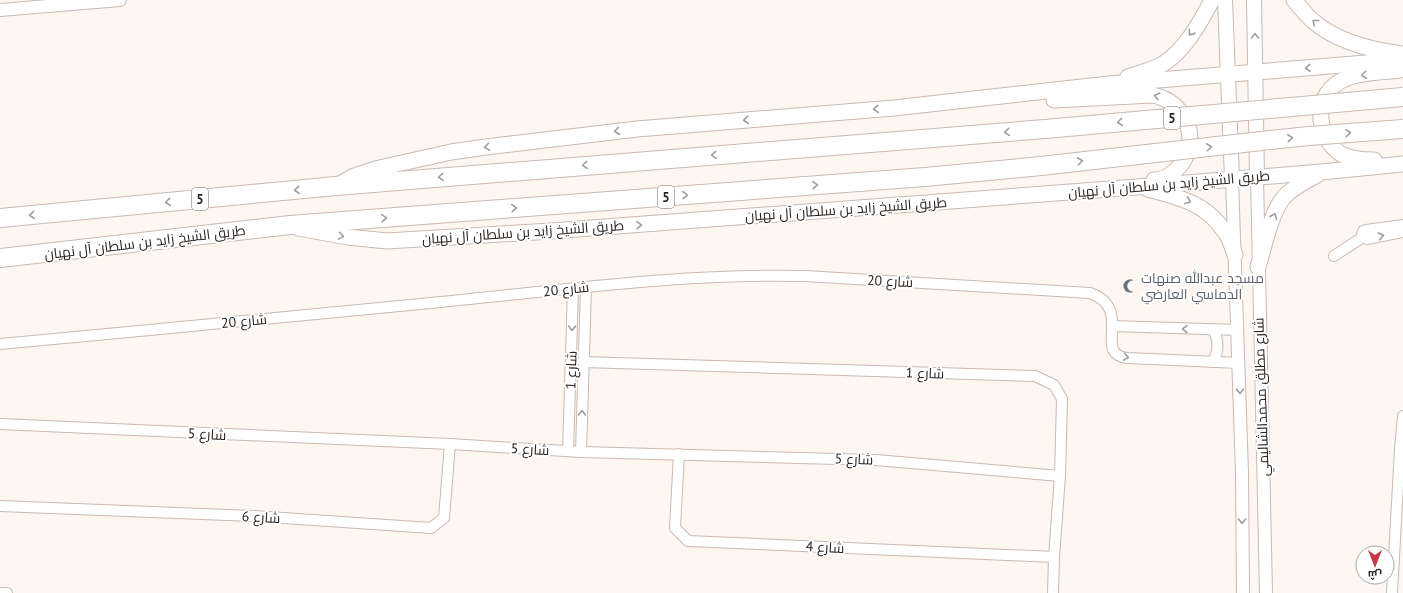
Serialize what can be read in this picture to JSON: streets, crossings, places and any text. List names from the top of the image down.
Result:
{
  "streets": {
    "highway": ["5", "طريق الشيخ زايد بن سلطان آل نهيان"],
    "street": [
      "شارع 20",
      "شارع 1",
      "شارع مطلق محمدالشاليمي",
      "شارع 5",
      "شارع 6",
      "شارع 4"
    ]
  },
  "crossings": [
    ["طريق الشيخ زايد بن سلطان آل نهيان", "شارع مطلق محمدالشاليمي"],
    ["شارع 20", "شارع 1"],
    ["شارع 20", "شارع مطلق محمدالشاليمي"],
    ["شارع 1", "شارع 5"],
    ["شارع 1", "شارع 4"],
    ["شارع 5", "شارع 6"],
    ["شارع 5", "شارع 4"]
  ],
  "places": {
    "mosque": ["مسجد عبدالله صنهات الدماسي العارضي"]
  },
  "north": "bottom"
}
